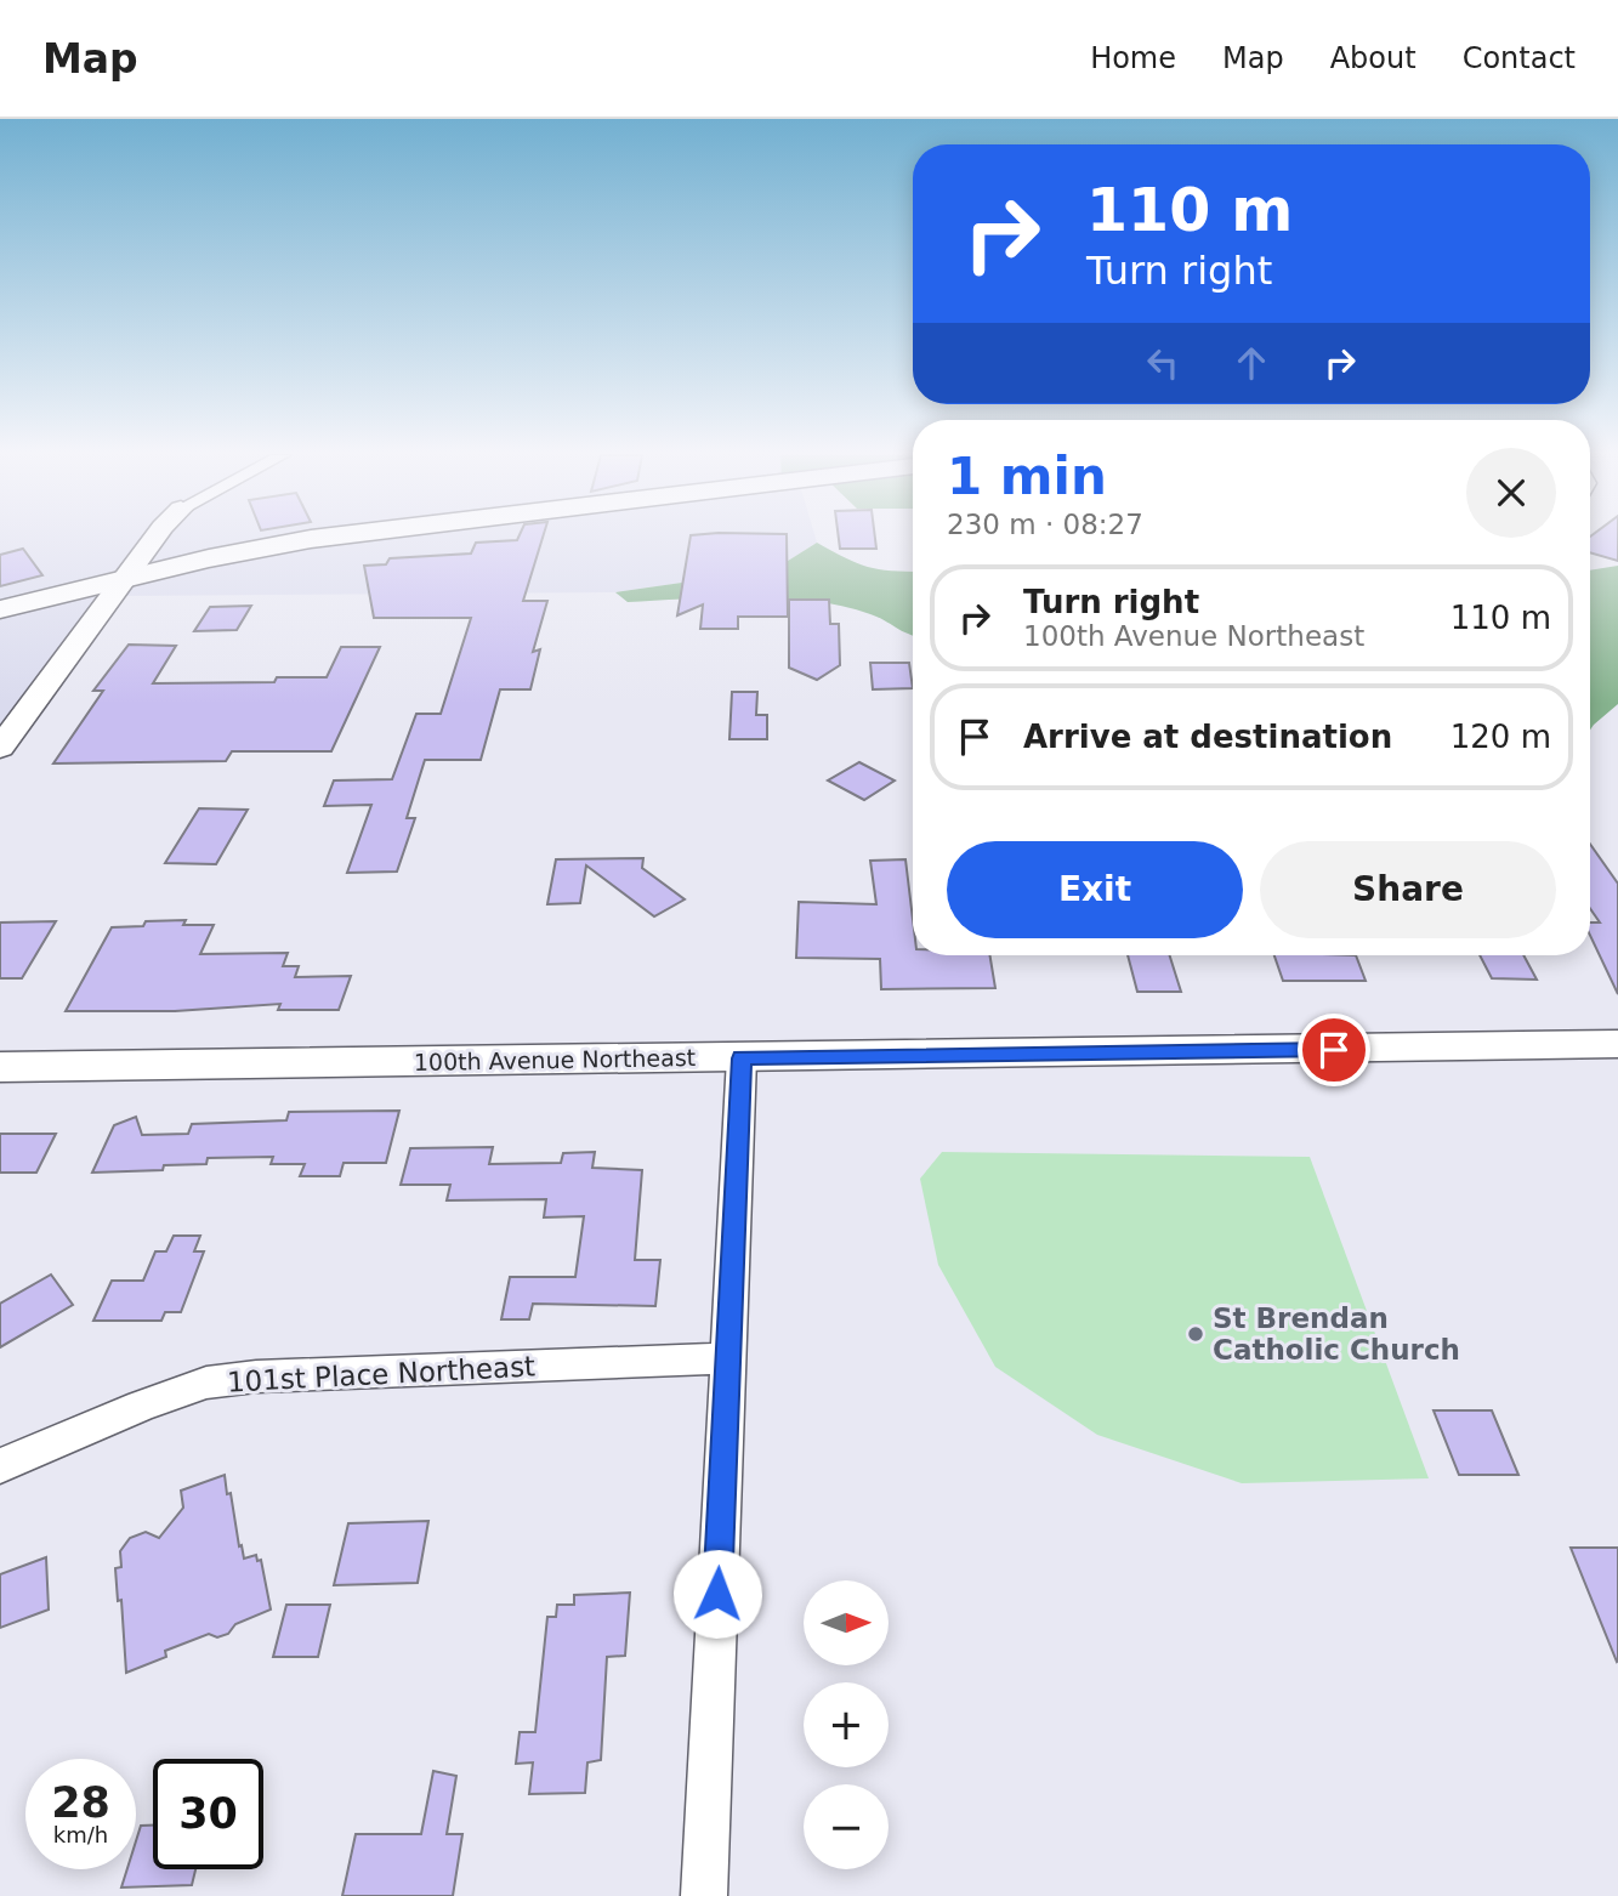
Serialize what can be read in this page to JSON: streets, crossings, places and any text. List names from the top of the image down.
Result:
{
  "streets": {
    "street": ["100th Avenue Northeast", "101st Place Northeast"]
  },
  "places": ["St Brendan Catholic Church"],
  "north": "right",
  "page": {
    "header": "Map",
    "nav": [
      "Home",
      "Map",
      "About",
      "Contact"
    ],
    "turn": ["110 m", "Turn right"],
    "heading": ["1 min", "230 m · 08:27"],
    "list": [
      {
        "name": "Turn right",
        "note": "100th Avenue Northeast",
        "value": "110 m"
      },
      {
        "name": "Arrive at destination",
        "value": "120 m"
      }
    ],
    "buttons": ["Exit", "Share"],
    "map_buttons": ["+", "−"],
    "speed": "28 km/h",
    "limit": "30"
  }
}
